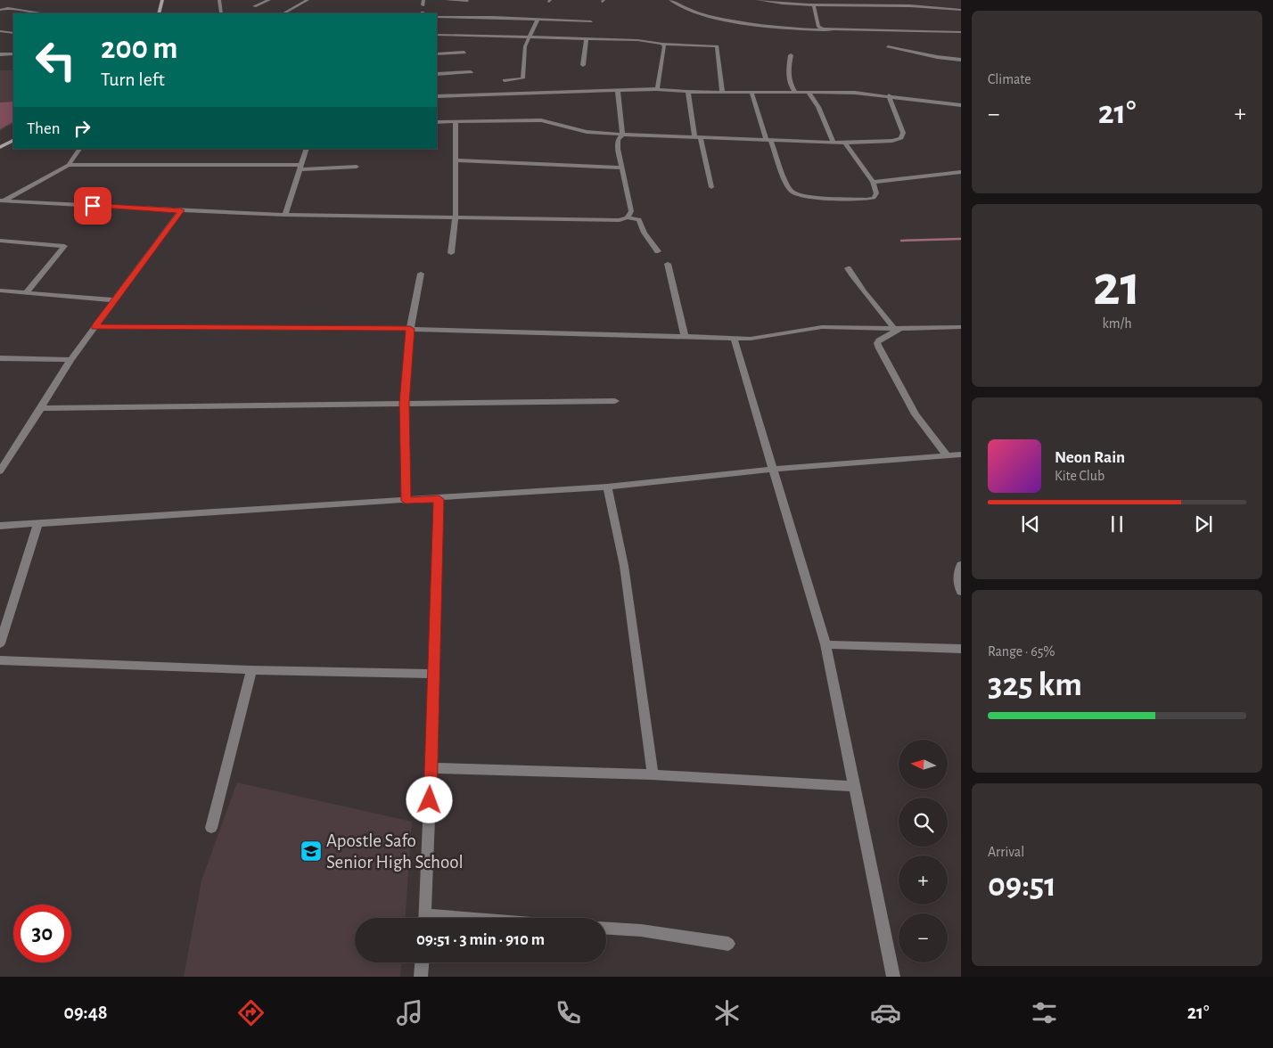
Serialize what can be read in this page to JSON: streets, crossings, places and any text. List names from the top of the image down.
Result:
{
  "places": {
    "school or university": ["Apostle Safo Senior High School"]
  },
  "north": "left",
  "page": {
    "tile": [
      "Climate",
      ["21", "km/h"],
      ["Range · 65%", "325 km"],
      ["Arrival", "09:51"]
    ],
    "turn": ["200 m", "Turn left"],
    "heat": ["−", "21°", "+"],
    "then": "Then",
    "song": ["Neon Rain", "Kite Club"],
    "map_buttons": ["+", "−"],
    "limit": "30",
    "trip": "09:51 · 3 min · 910 m",
    "tabs": ["09:48", "21°"]
  }
}
